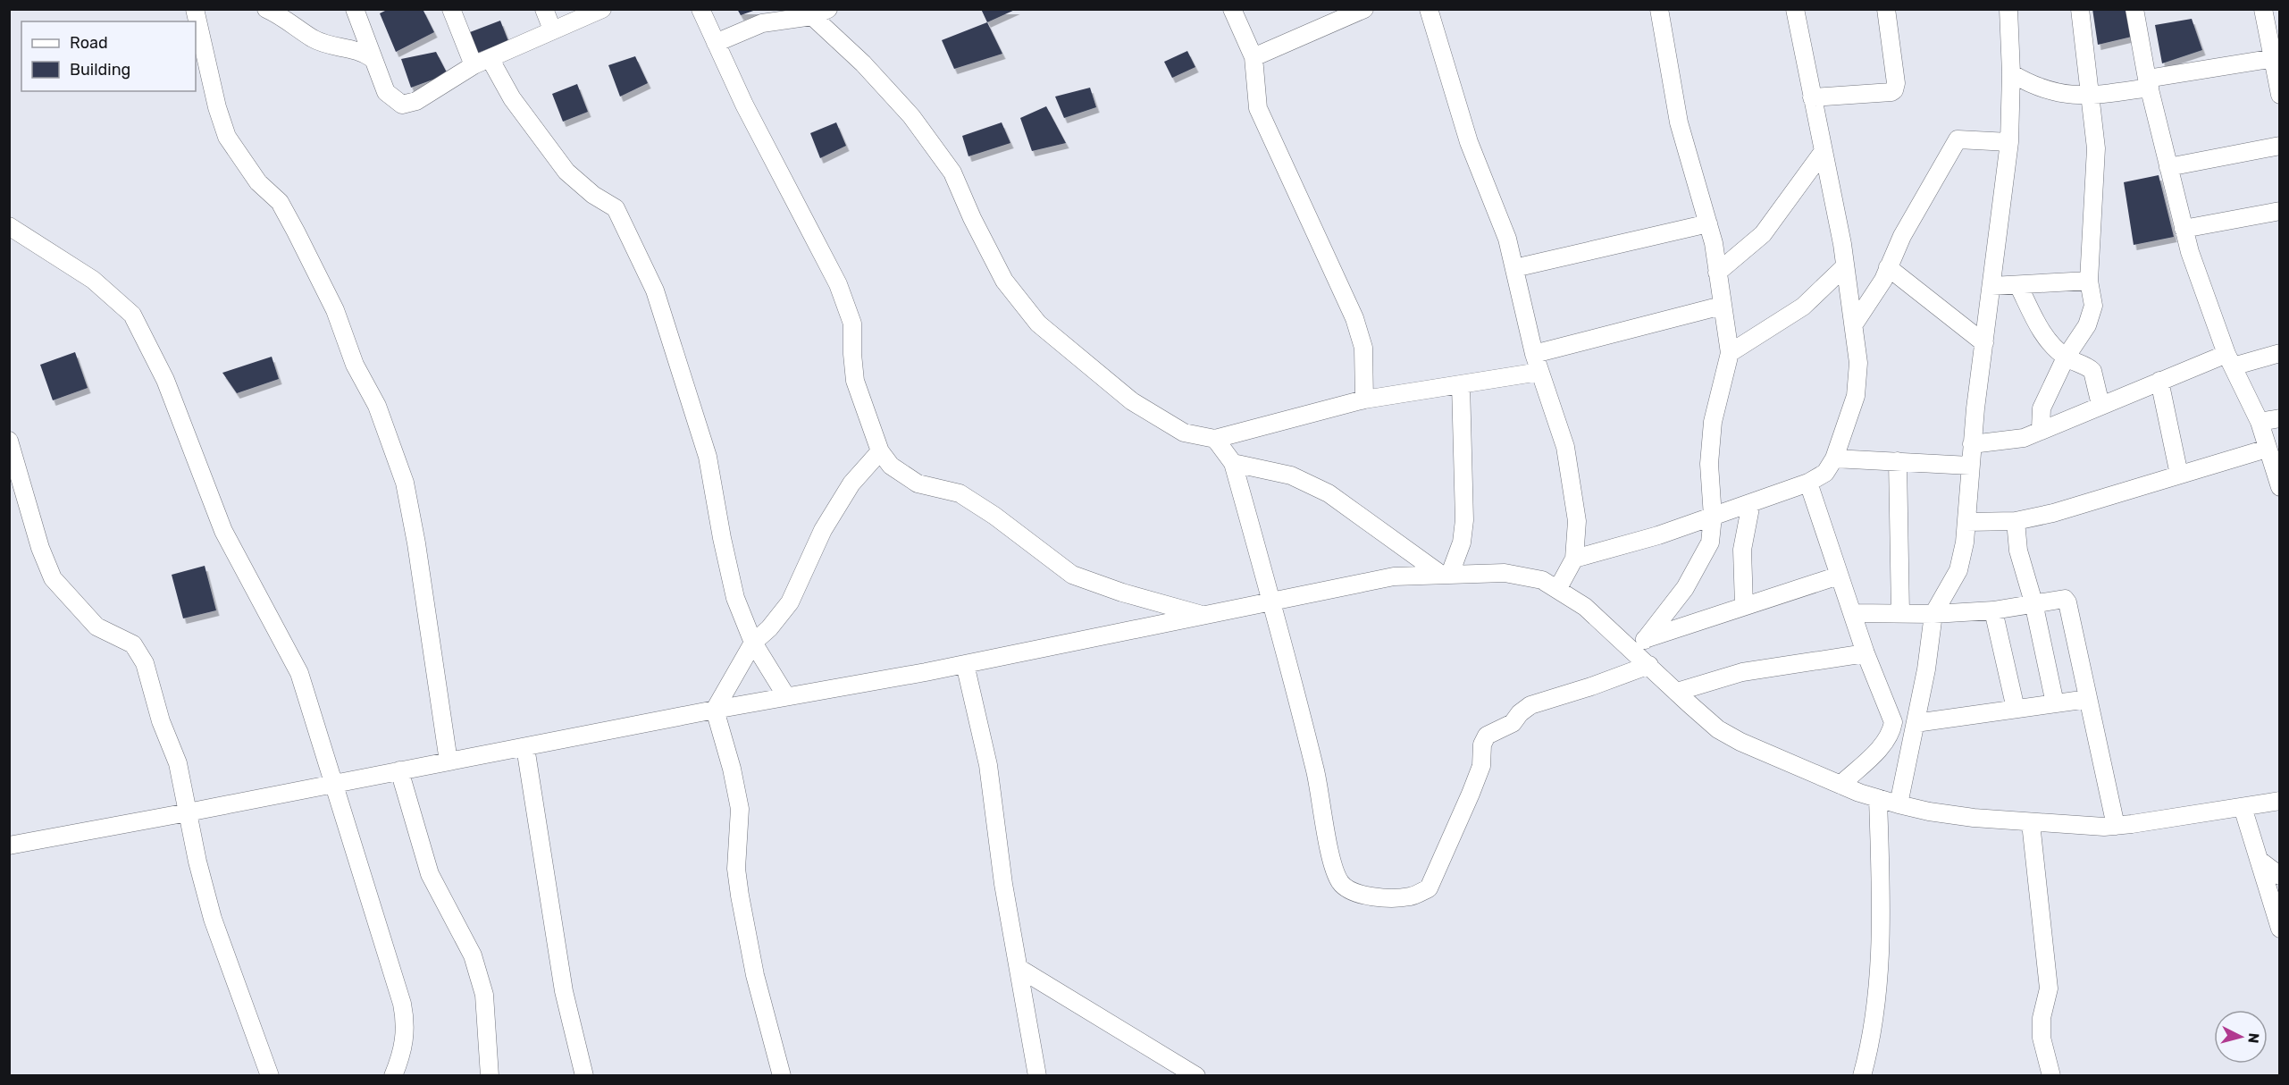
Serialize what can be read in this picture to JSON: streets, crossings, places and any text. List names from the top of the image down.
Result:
{
  "legend": ["Road", "Building"],
  "north": "right"
}
